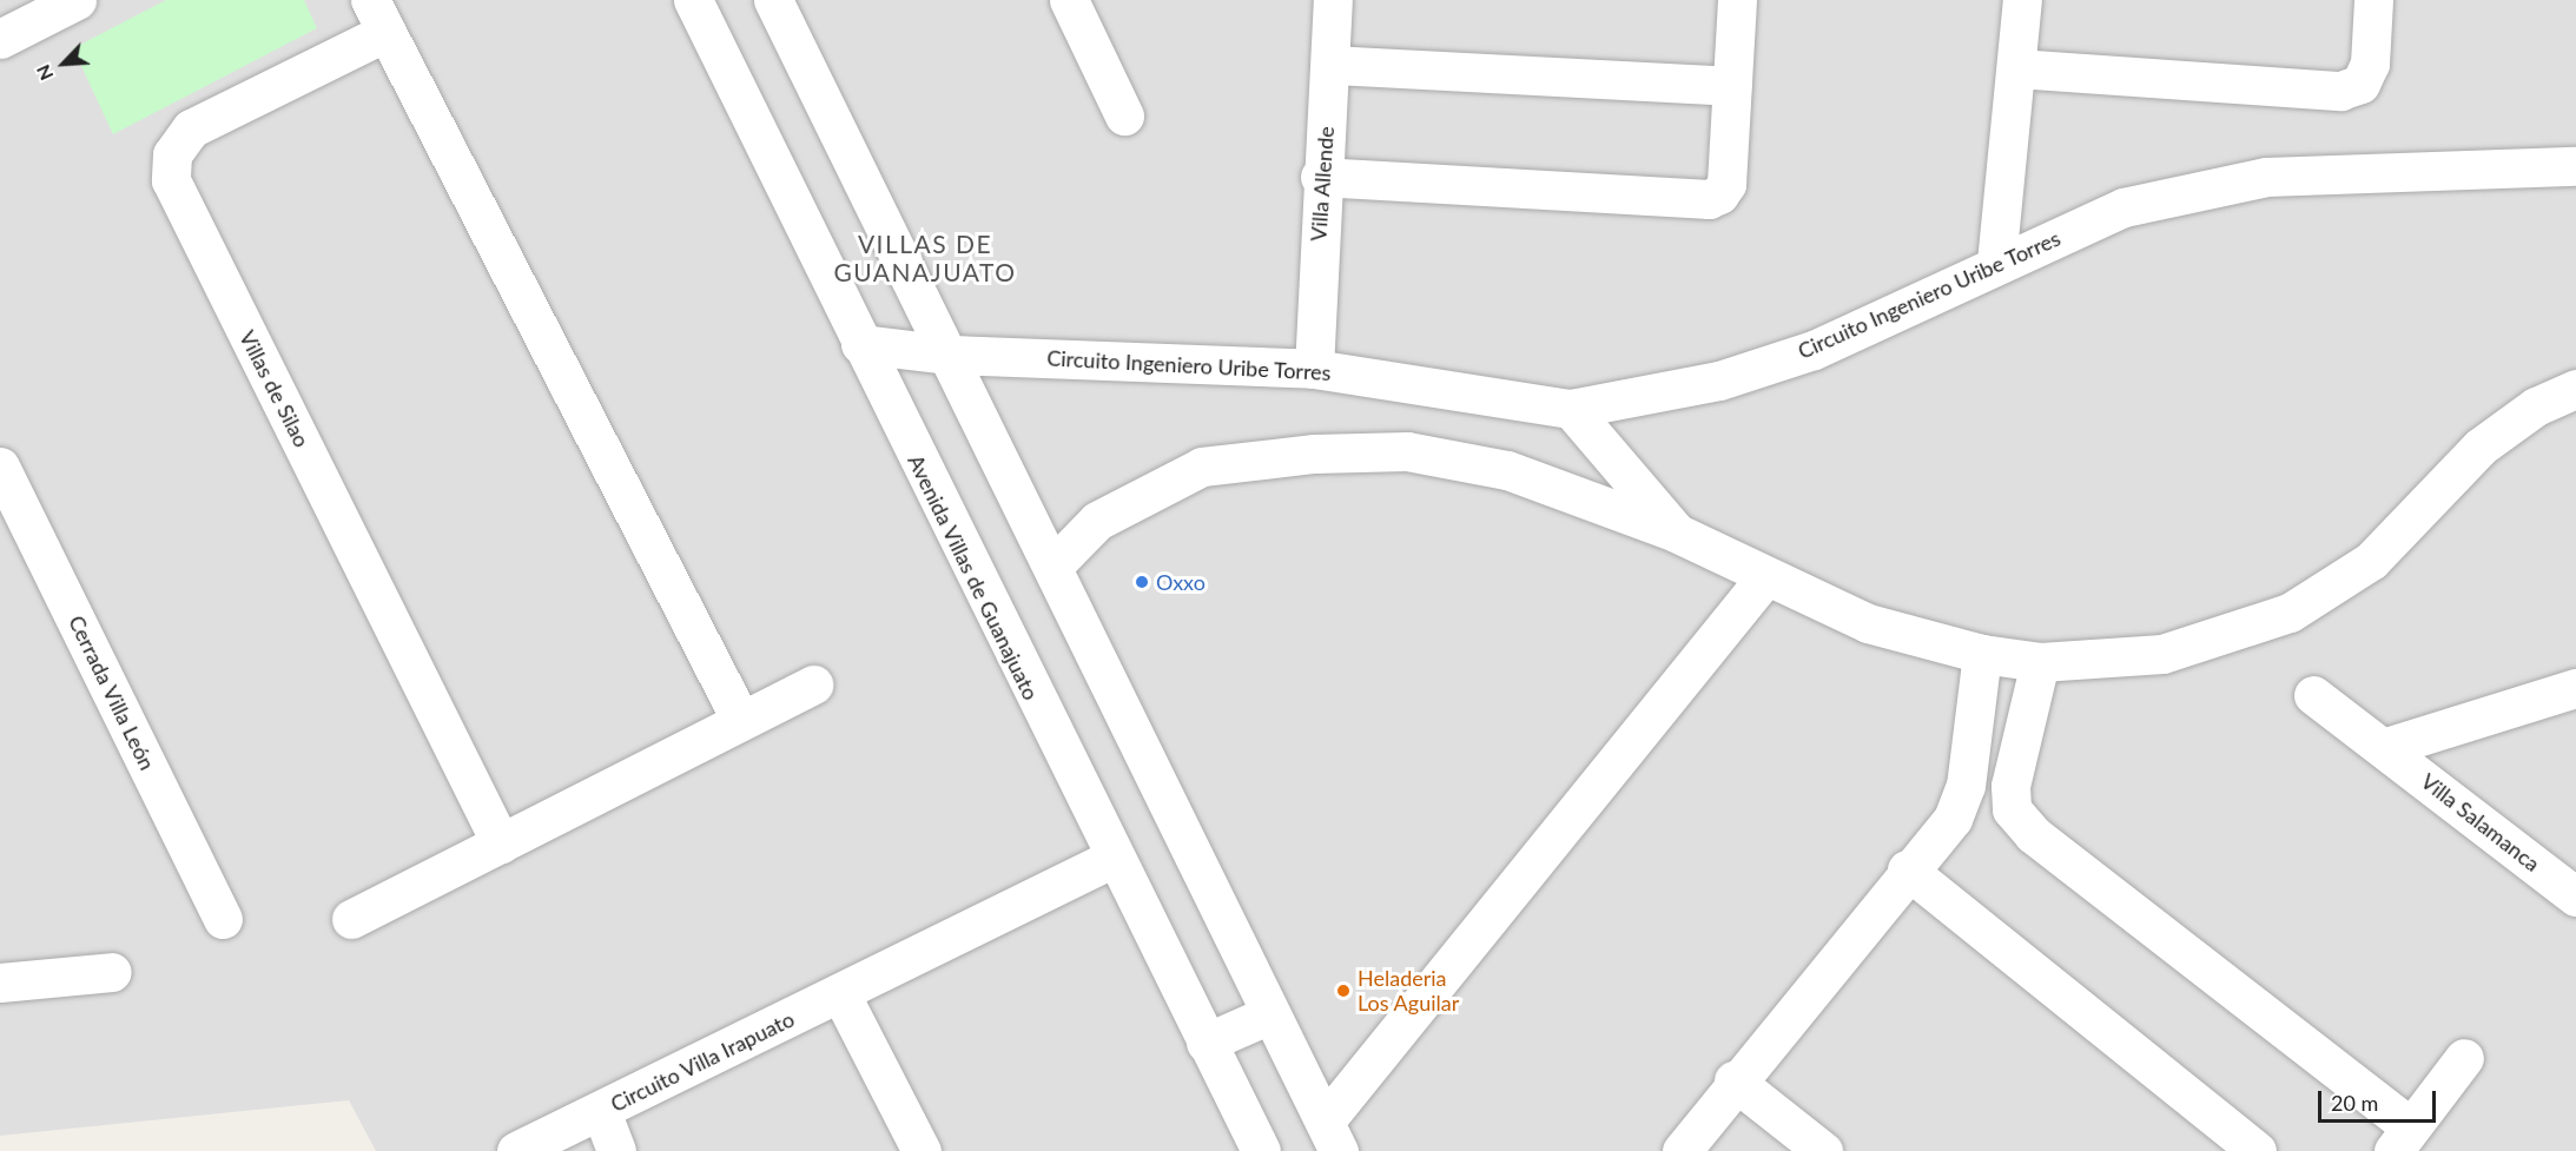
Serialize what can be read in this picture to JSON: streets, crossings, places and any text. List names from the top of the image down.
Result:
{
  "streets": {
    "street": [
      "Villa Allende",
      "Circuito Ingeniero Uribe Torres",
      "Villas de Silao",
      "Avenida Villas de Guanajuato",
      "Cerrada Villa León",
      "Villa Salamanca",
      "Circuito Villa Irapuato"
    ]
  },
  "crossings": [
    ["Villa Allende", "Circuito Ingeniero Uribe Torres"],
    ["Circuito Ingeniero Uribe Torres", "Avenida Villas de Guanajuato"],
    ["Avenida Villas de Guanajuato", "Circuito Villa Irapuato"]
  ],
  "districts": ["VILLAS DE GUANAJUATO"],
  "places": ["Oxxo", "Heladeria Los Aguilar"],
  "scale_bar": "20 m",
  "north": "bottom left"
}
